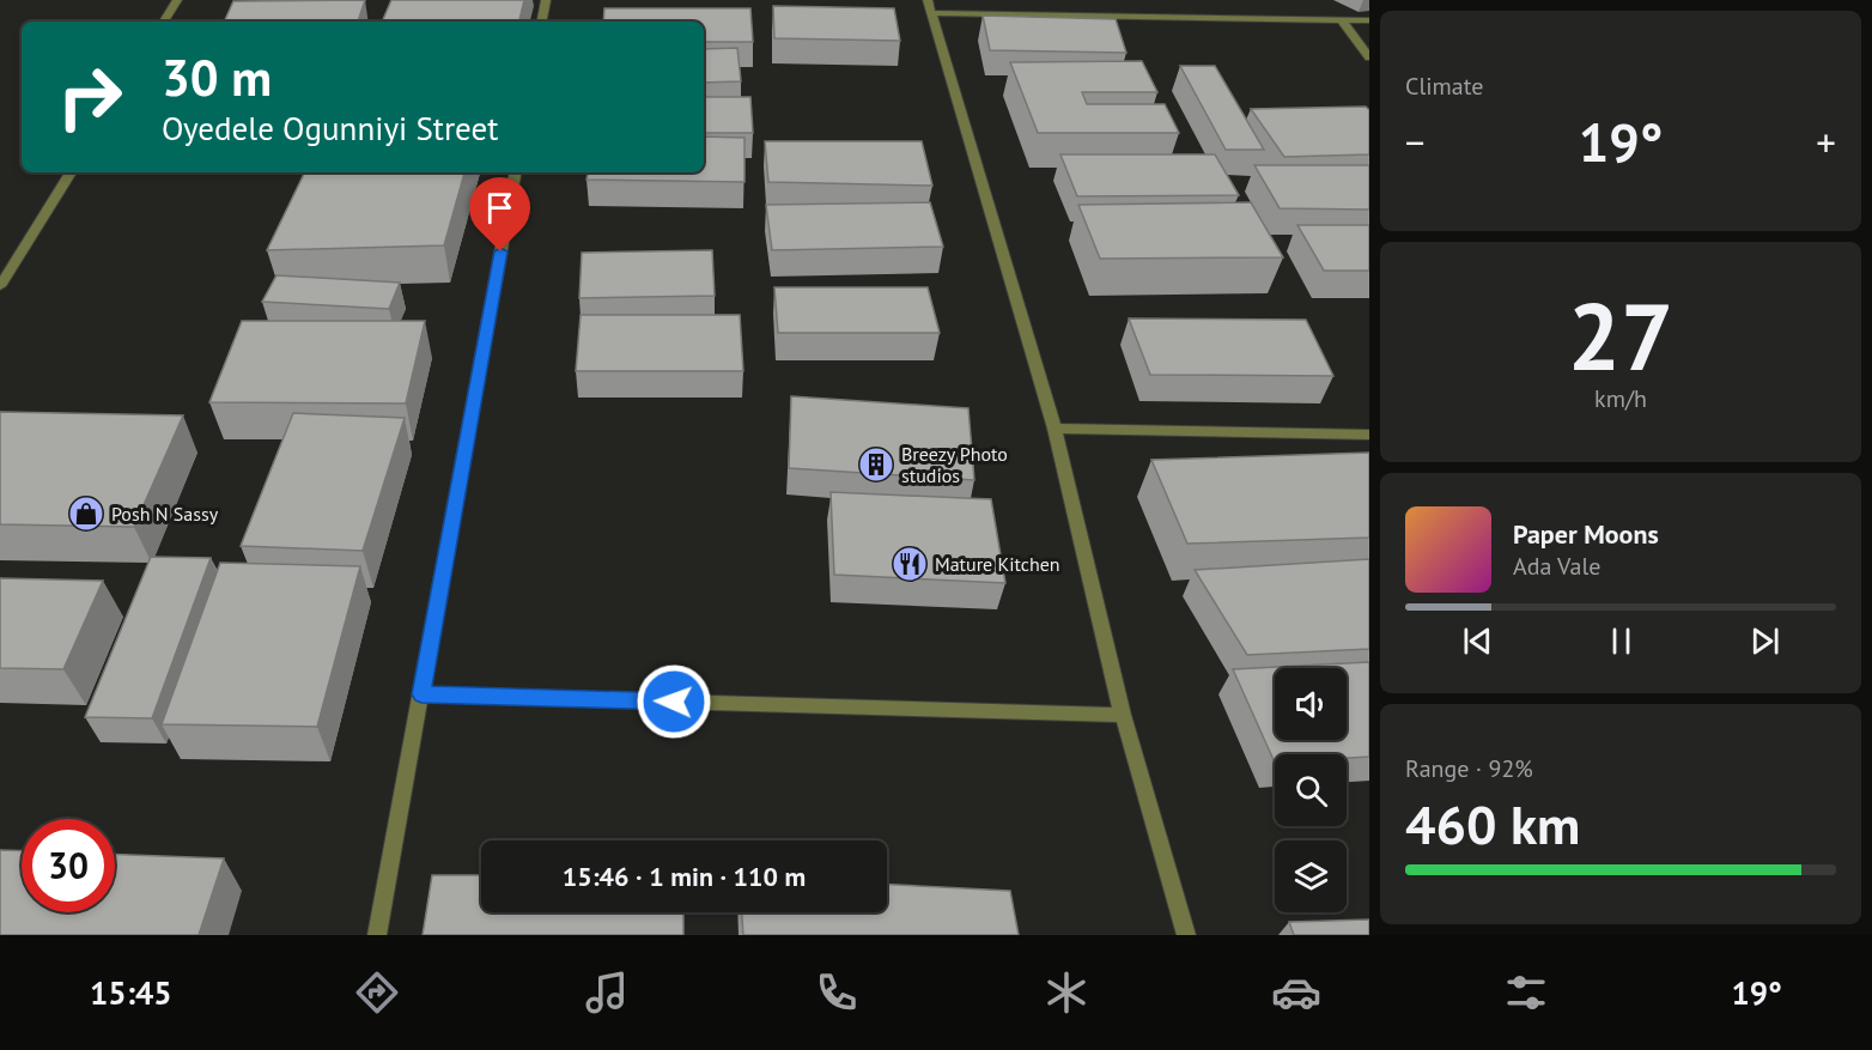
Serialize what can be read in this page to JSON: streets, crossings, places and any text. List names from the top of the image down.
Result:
{
  "places": {
    "building": ["Breezy Photo studios"],
    "shop": ["Posh N Sassy"],
    "restaurant": ["Mature Kitchen"]
  },
  "page": {
    "tile": [
      "Climate",
      ["27", "km/h"],
      ["Range · 92%", "460 km"]
    ],
    "turn": ["30 m", "Oyedele Ogunniyi Street"],
    "heat": ["−", "19°", "+"],
    "song": ["Paper Moons", "Ada Vale"],
    "limit": "30",
    "trip": "15:46 · 1 min · 110 m",
    "tabs": ["15:45", "19°"]
  }
}
